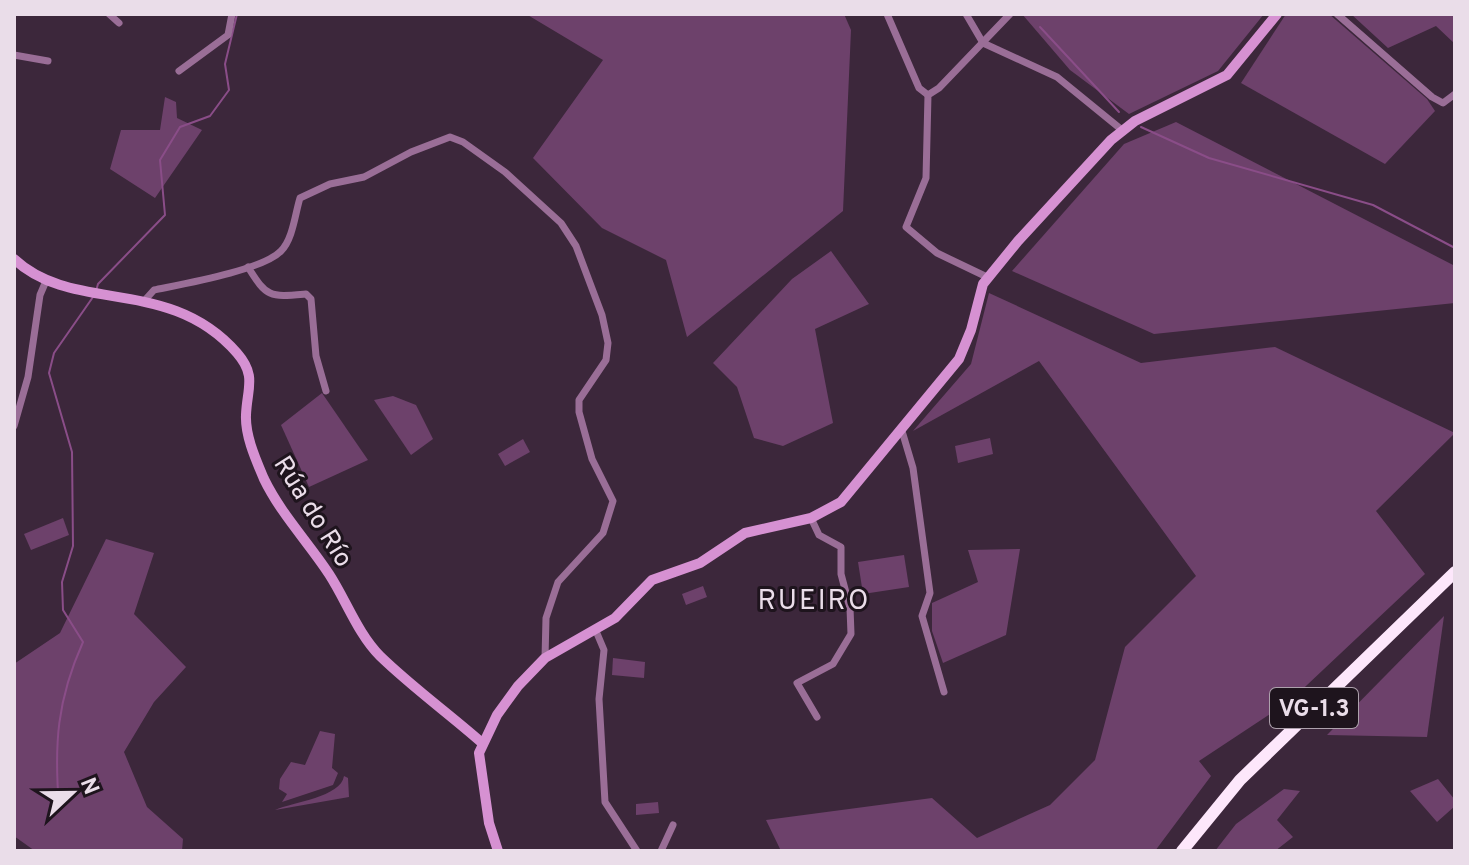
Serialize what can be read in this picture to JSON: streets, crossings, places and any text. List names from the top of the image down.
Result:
{
  "streets": {
    "highway": ["VG-1.3"],
    "street": ["Rúa do Río"]
  },
  "districts": ["RUEIRO"],
  "north": "right"
}
